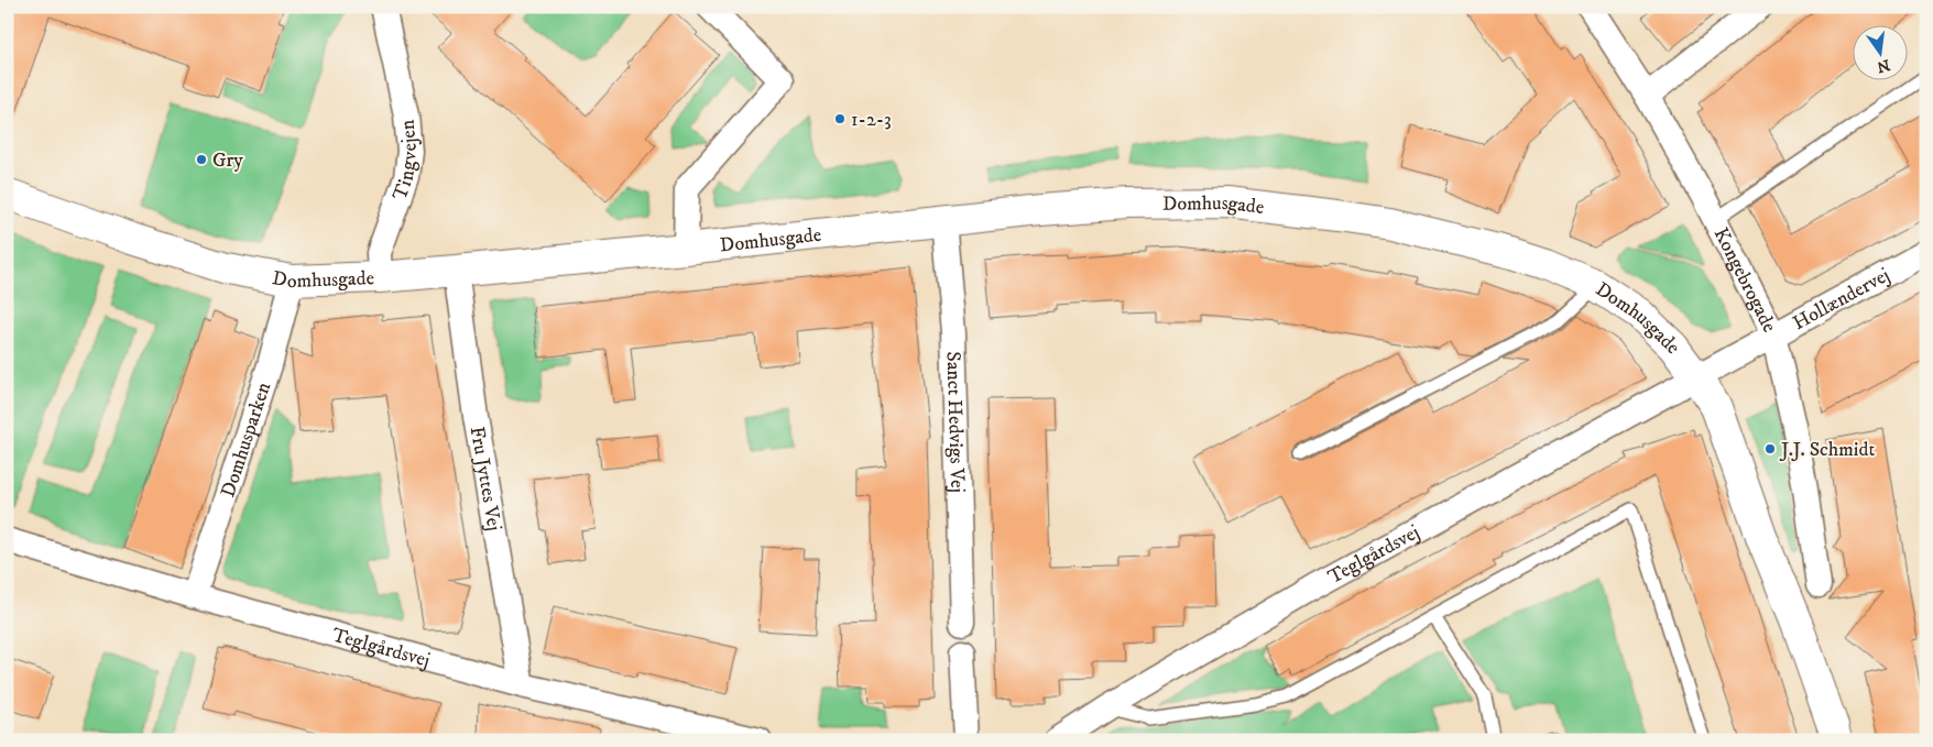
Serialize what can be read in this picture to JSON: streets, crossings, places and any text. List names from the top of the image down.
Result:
{
  "streets": {
    "street": [
      "Tingvejen",
      "Domhusgade",
      "Kongebrogade",
      "Hollændervej",
      "Sanct Hedvigs Vej",
      "Domhusparken",
      "Fru Jyttes Vej",
      "Teglgårdsvej"
    ]
  },
  "crossings": [
    ["Tingvejen", "Domhusgade"],
    ["Domhusgade", "Hollændervej"],
    ["Domhusgade", "Sanct Hedvigs Vej"],
    ["Domhusgade", "Domhusparken"],
    ["Domhusgade", "Fru Jyttes Vej"],
    ["Domhusgade", "Teglgårdsvej"],
    ["Kongebrogade", "Hollændervej"],
    ["Hollændervej", "Teglgårdsvej"],
    ["Domhusparken", "Teglgårdsvej"],
    ["Fru Jyttes Vej", "Teglgårdsvej"]
  ],
  "places": ["1-2-3", "Gry", "J.J. Schmidt"],
  "north": "bottom"
}
